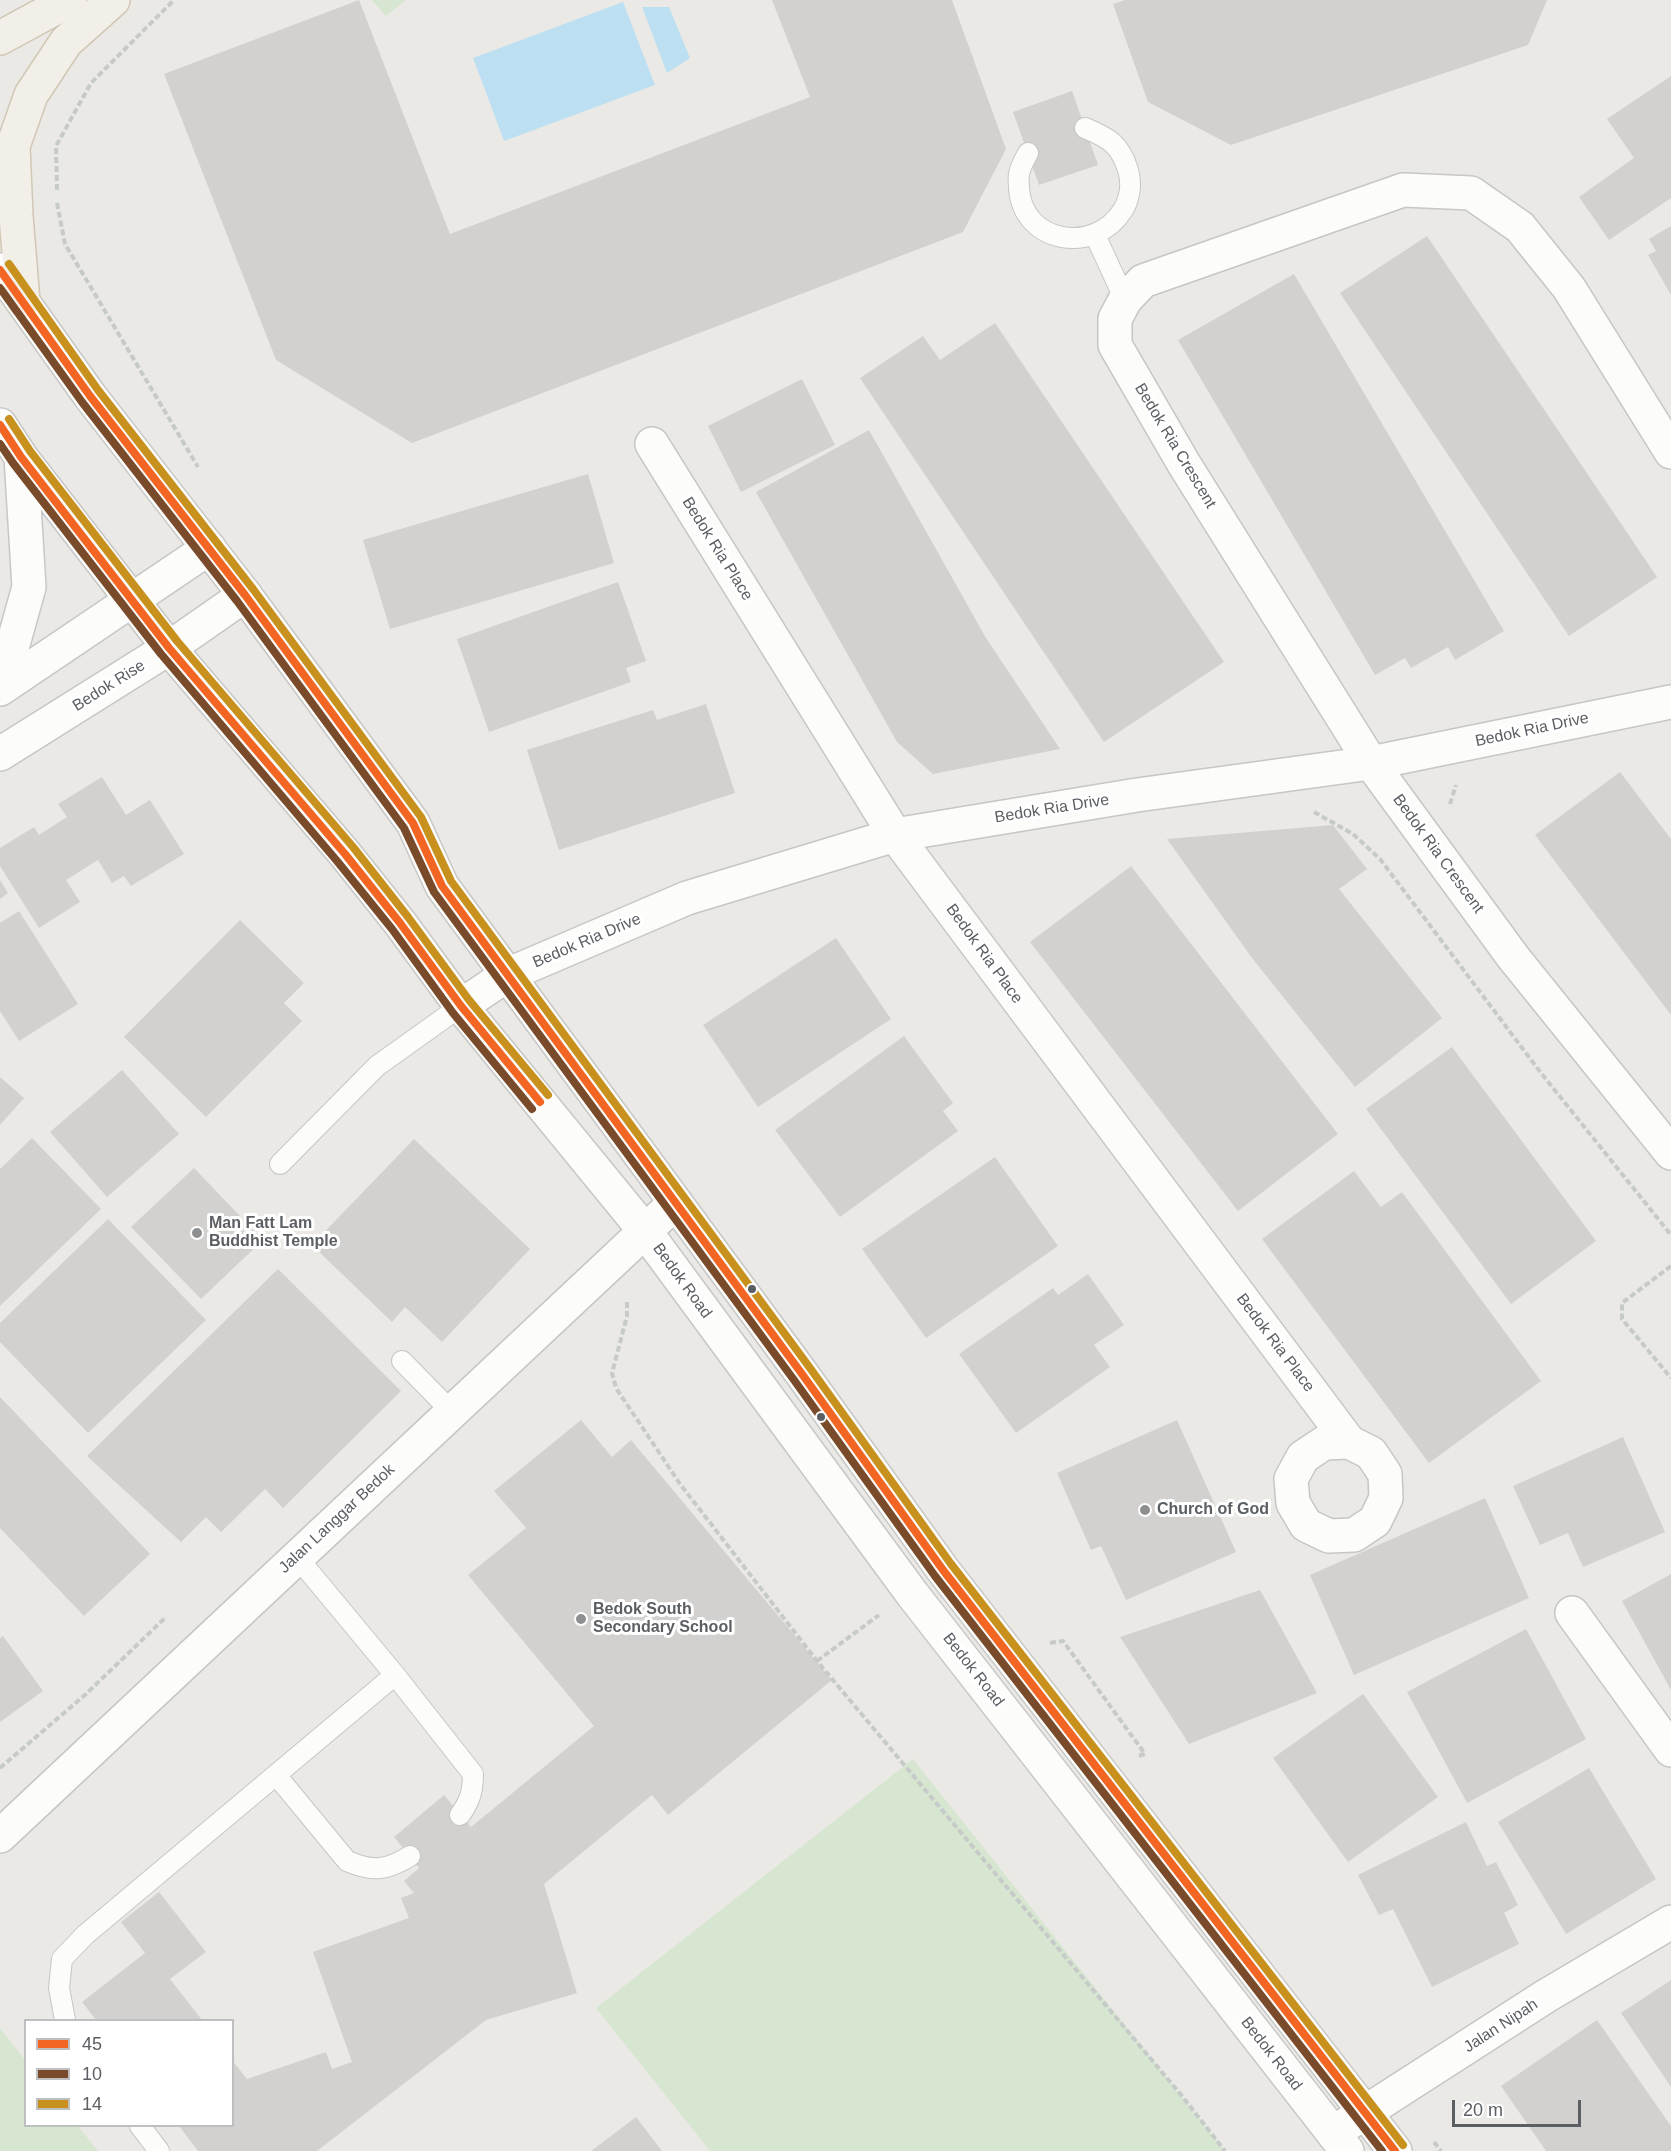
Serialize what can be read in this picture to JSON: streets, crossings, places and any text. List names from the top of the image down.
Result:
{
  "streets": {
    "street": [
      "Bedok Ria Crescent",
      "Bedok Ria Place",
      "Bedok Rise",
      "Bedok Ria Drive",
      "Bedok Road",
      "Jalan Langgar Bedok",
      "Jalan Nipah"
    ]
  },
  "crossings": [
    ["Bedok Ria Crescent", "Bedok Ria Drive"],
    ["Bedok Ria Place", "Bedok Ria Drive"],
    ["Bedok Rise", "Bedok Road"],
    ["Bedok Ria Drive", "Bedok Road"],
    ["Bedok Road", "Jalan Langgar Bedok"],
    ["Bedok Road", "Jalan Nipah"]
  ],
  "places": ["Man Fatt Lam Buddhist Temple", "Church of God", "Bedok South Secondary School"],
  "lines": ["transit line 14", "transit line 45", "transit line 10"],
  "legend": ["45", "10", "14"],
  "scale_bar": "20 m"
}
